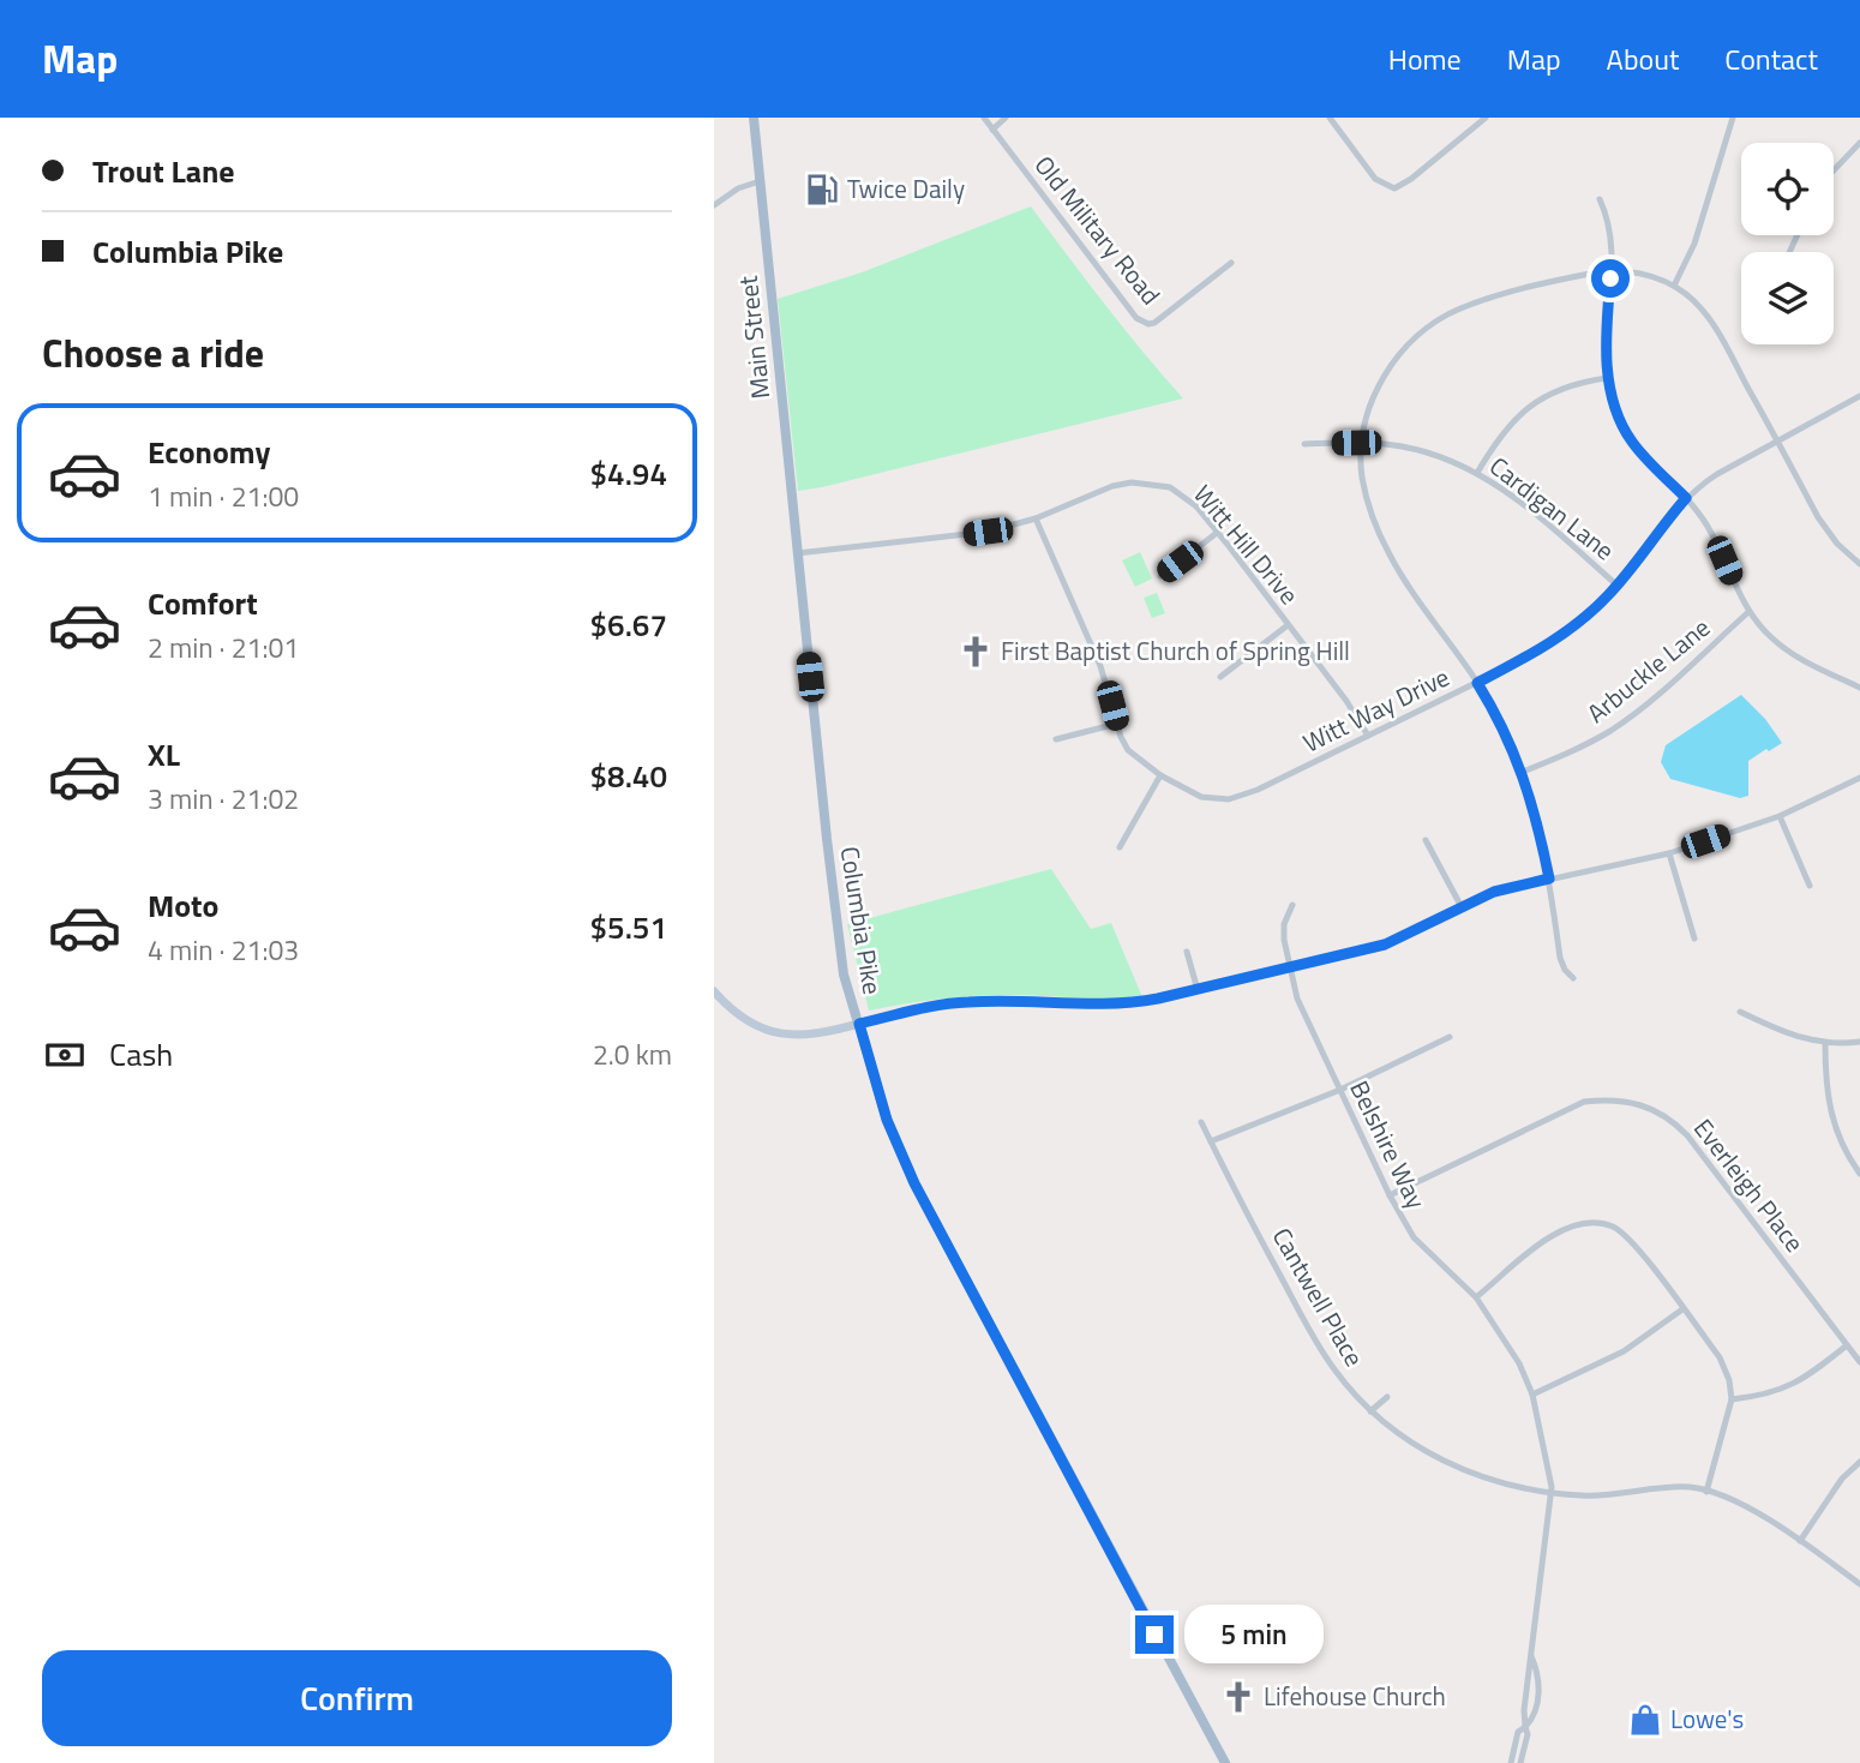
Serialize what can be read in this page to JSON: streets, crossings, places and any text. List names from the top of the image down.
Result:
{
  "streets": {
    "main road": ["Main Street", "Columbia Pike"],
    "street": [
      "Old Military Road",
      "Cardigan Lane",
      "Witt Hill Drive",
      "Arbuckle Lane",
      "Witt Way Drive",
      "Belshire Way",
      "Everleigh Place",
      "Cantwell Place"
    ]
  },
  "crossings": [
    ["Main Street", "Witt Hill Drive"],
    ["Main Street", "Columbia Pike"],
    ["Cardigan Lane", "Witt Way Drive"],
    ["Witt Hill Drive", "Witt Way Drive"],
    ["Witt Hill Drive", "Columbia Pike"],
    ["Belshire Way", "Everleigh Place"],
    ["Belshire Way", "Cantwell Place"]
  ],
  "places": {
    "fuel station": ["Twice Daily"],
    "church": ["First Baptist Church of Spring Hill", "Lifehouse Church"],
    "shop": ["Lowe's"]
  },
  "page": {
    "header": "Map",
    "nav": [
      "Home",
      "Map",
      "About",
      "Contact"
    ],
    "banner": ["Trout Lane", "Columbia Pike"],
    "heading": "Choose a ride",
    "list": [
      {
        "name": "Economy",
        "note": "1 min · 21:00",
        "value": "$4.94"
      },
      {
        "name": "Comfort",
        "note": "2 min · 21:01",
        "value": "$6.67"
      },
      {
        "name": "XL",
        "note": "3 min · 21:02",
        "value": "$8.40"
      },
      {
        "name": "Moto",
        "note": "4 min · 21:03",
        "value": "$5.51"
      }
    ],
    "pay": ["Cash", "2.0 km"],
    "bubble": "5 min",
    "buttons": "Confirm"
  }
}
